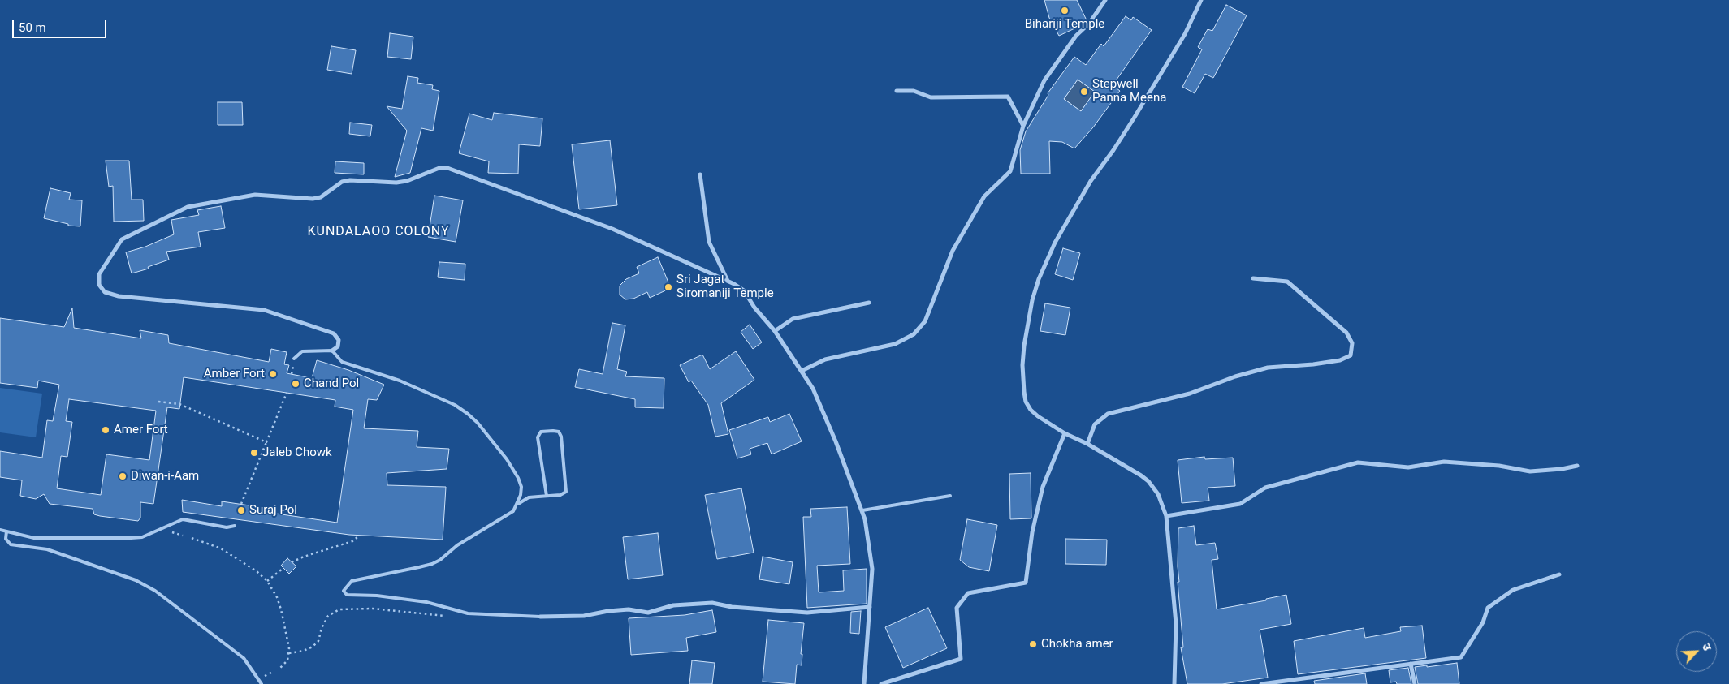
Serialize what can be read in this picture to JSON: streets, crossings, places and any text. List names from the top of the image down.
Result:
{
  "districts": ["KUNDALAOO COLONY"],
  "places": [
    "Bihariji Temple",
    "Stepwell Panna Meena",
    "Sri Jagat Siromaniji Temple",
    "Amber Fort",
    "Chand Pol",
    "Amer Fort",
    "Jaleb Chowk",
    "Diwan-i-Aam",
    "Suraj Pol",
    "Chokha amer"
  ],
  "scale_bar": "50 m",
  "north": "top right"
}
